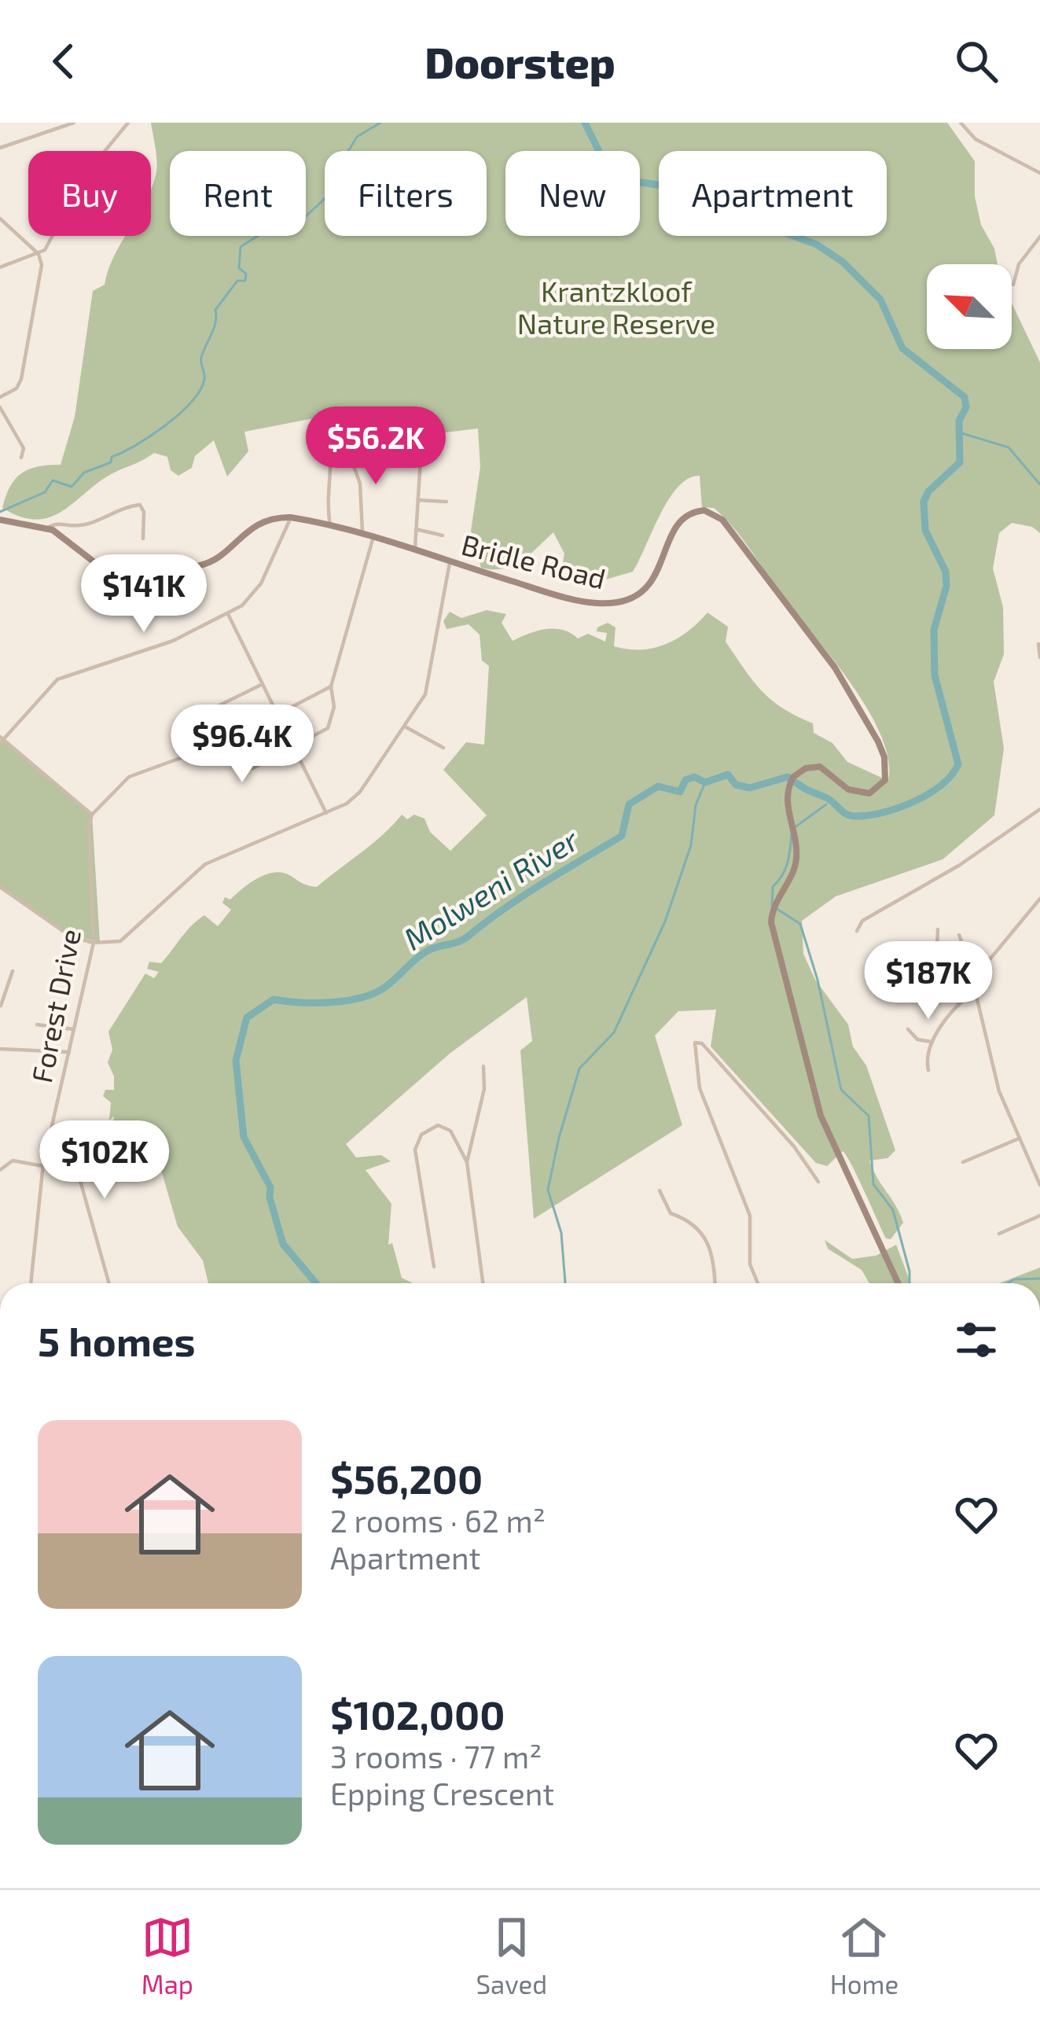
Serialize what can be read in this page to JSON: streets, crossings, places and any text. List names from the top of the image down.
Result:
{
  "streets": {
    "main road": ["Bridle Road"],
    "street": ["Forest Drive"]
  },
  "water": ["Molweni River"],
  "parks": ["Krantzkloof Nature Reserve"],
  "north": "top left",
  "page": {
    "header": "Doorstep",
    "chip": [
      "Buy",
      "Rent",
      "Filters",
      "New",
      "Apartment"
    ],
    "price": [
      "$56.2K",
      "$141K",
      "$96.4K",
      "$187K",
      "$102K"
    ],
    "heading": "5 homes",
    "list": [
      {
        "name": "$56,200",
        "note": "2 rooms · 62 m² · Apartment"
      },
      {
        "name": "$102,000",
        "note": "3 rooms · 77 m² · Epping Crescent"
      }
    ],
    "tabs": ["Map", "Saved", "Home"]
  }
}
